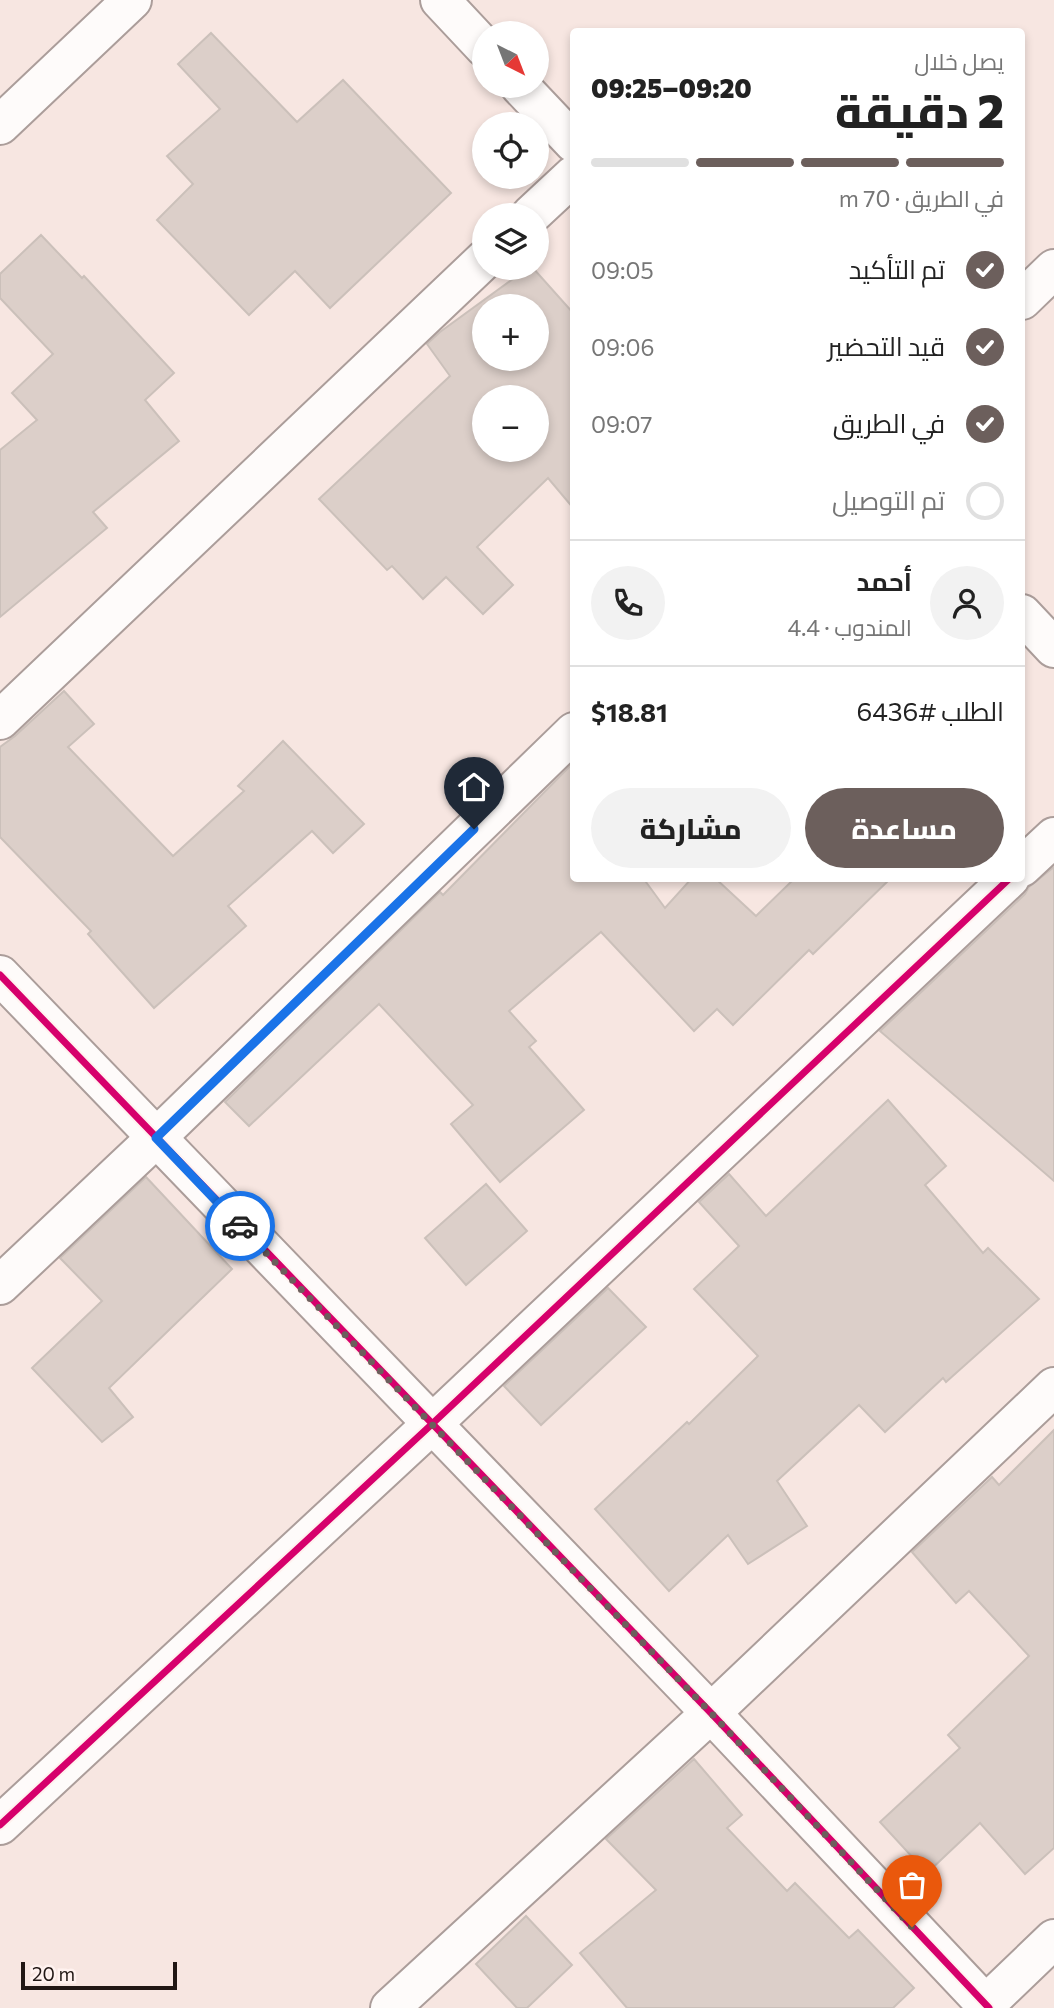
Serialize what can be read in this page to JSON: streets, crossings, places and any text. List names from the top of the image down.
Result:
{
  "scale_bar": "20 m",
  "north": "bottom right",
  "page": {
    "map_buttons": ["+", "−"],
    "heading": ["2 دقيقة", "يصل خلال", "09:20–09:25"],
    "panel": [
      "أحمد",
      "المندوب · 4.4",
      "الطلب #6436",
      "$18.81"
    ],
    "bar": "في الطريق · 70 m",
    "list": [
      ["تم التأكيد", "09:05"],
      ["قيد التحضير", "09:06"],
      ["في الطريق", "09:07"],
      "تم التوصيل"
    ],
    "buttons": ["مساعدة", "مشاركة"],
    "scale": "20 m"
  }
}
